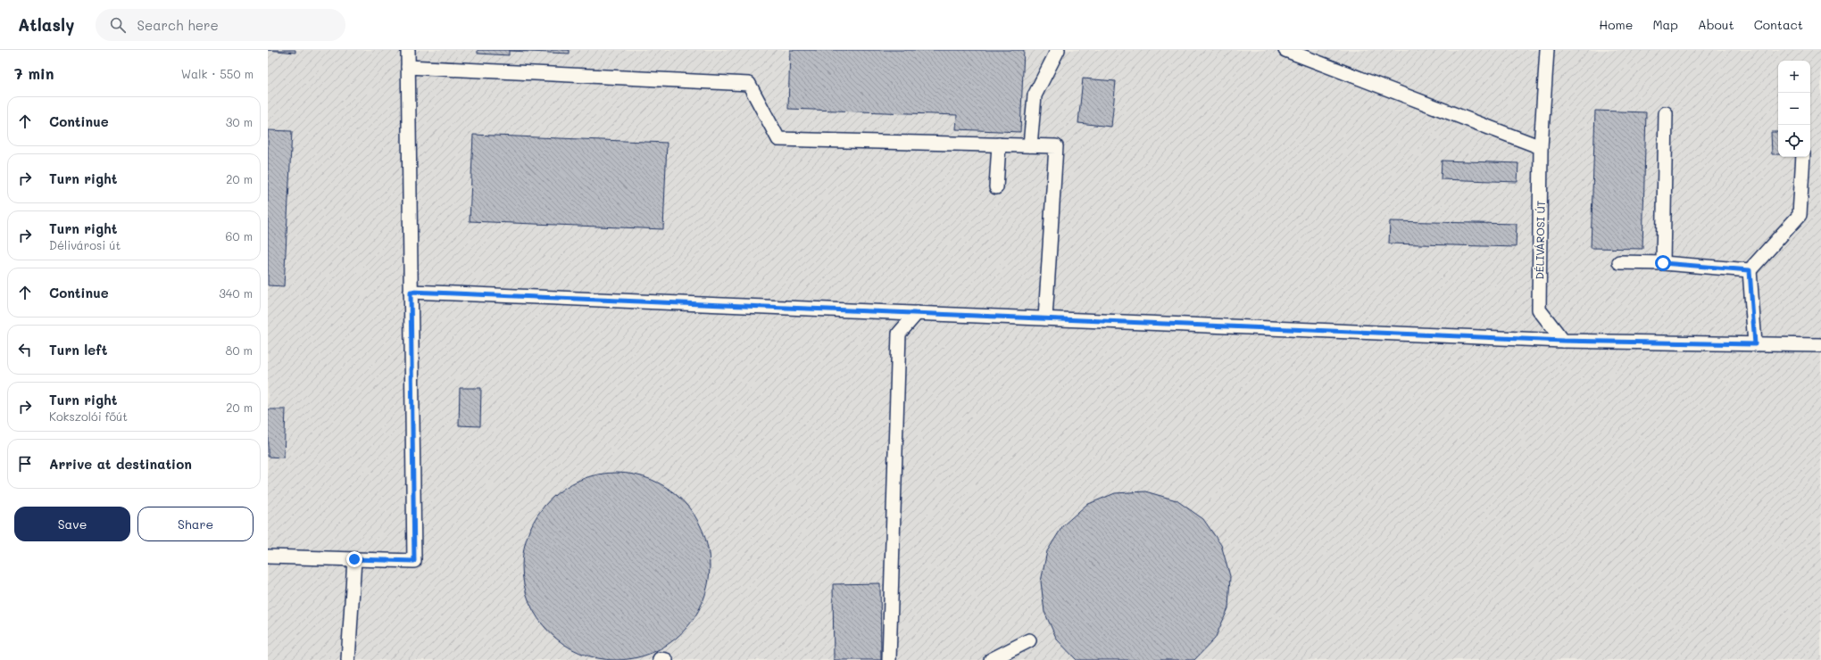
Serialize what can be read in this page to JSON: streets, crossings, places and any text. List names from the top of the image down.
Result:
{
  "streets": {
    "lane": ["DÉLIVÁROSI ÚT"]
  },
  "page": {
    "header": "Atlasly",
    "search": "Search here",
    "nav": [
      "Home",
      "Map",
      "About",
      "Contact"
    ],
    "heading": ["7 min", "Walk · 550 m"],
    "map_buttons": ["+", "−"],
    "list": [
      ["Continue", "30 m"],
      ["Turn right", "20 m"],
      ["Turn right", "Délivárosi út", "60 m"],
      ["Continue", "340 m"],
      ["Turn left", "80 m"],
      ["Turn right", "Kokszolói főút", "20 m"],
      "Arrive at destination"
    ],
    "buttons": ["Save", "Share"]
  }
}
